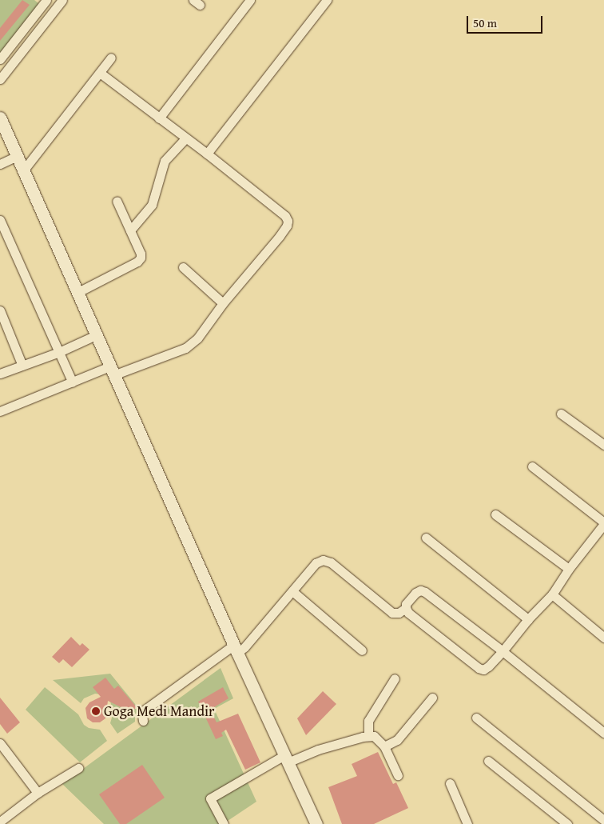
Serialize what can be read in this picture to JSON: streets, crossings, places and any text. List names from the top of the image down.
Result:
{
  "places": ["Goga Medi Mandir"],
  "scale_bar": "50 m"
}
